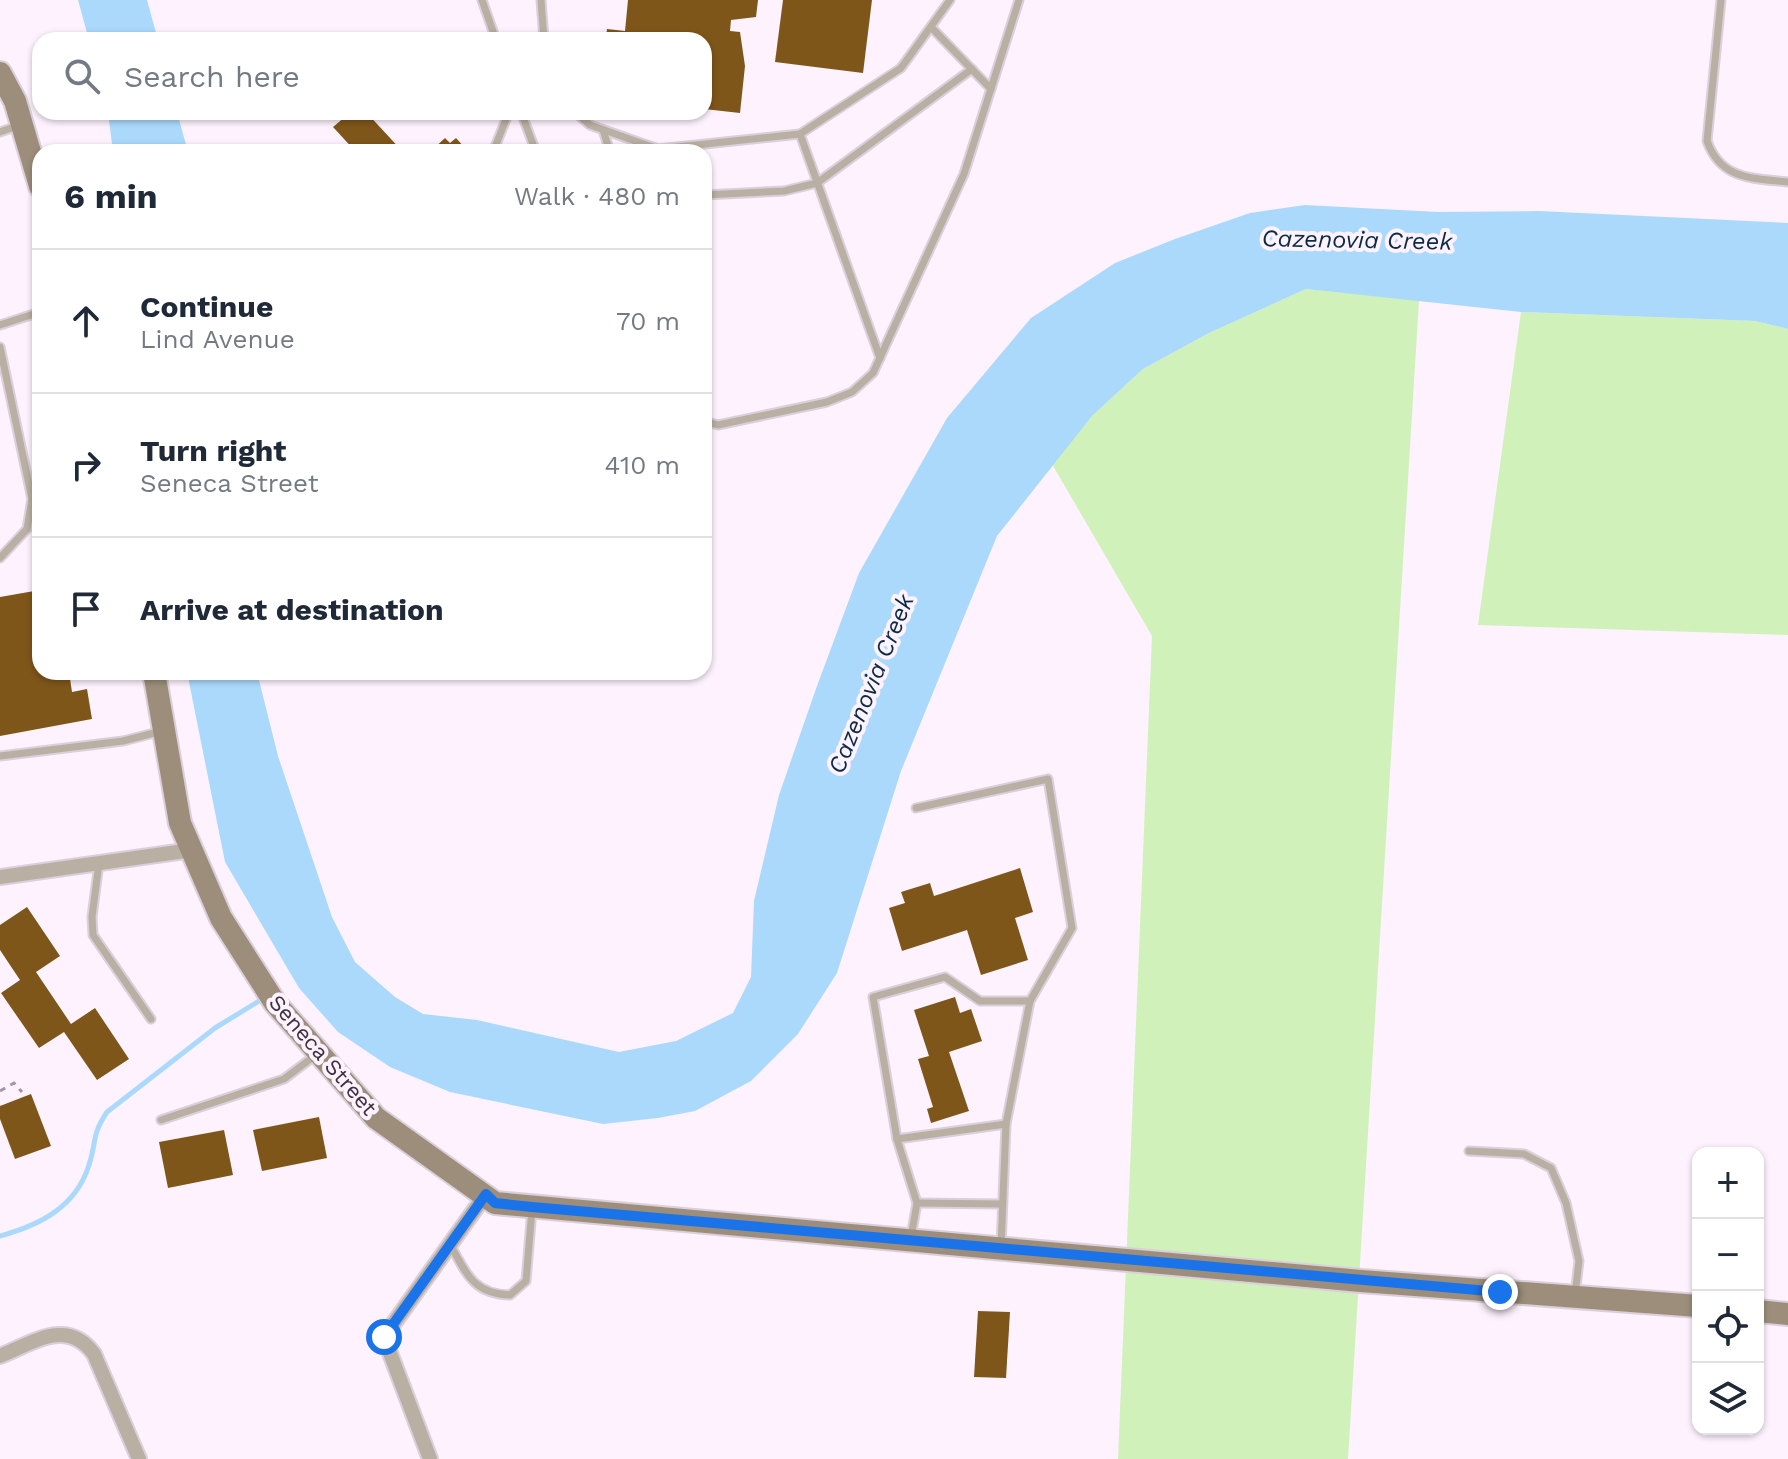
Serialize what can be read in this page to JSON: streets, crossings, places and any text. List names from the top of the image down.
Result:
{
  "streets": {
    "street": ["Seneca Street"]
  },
  "water": ["Cazenovia Creek"],
  "page": {
    "search": "Search here",
    "heading": ["6 min", "Walk · 480 m"],
    "list": [
      ["Continue", "Lind Avenue", "70 m"],
      ["Turn right", "Seneca Street", "410 m"],
      "Arrive at destination"
    ],
    "map_buttons": ["+", "−"]
  }
}
